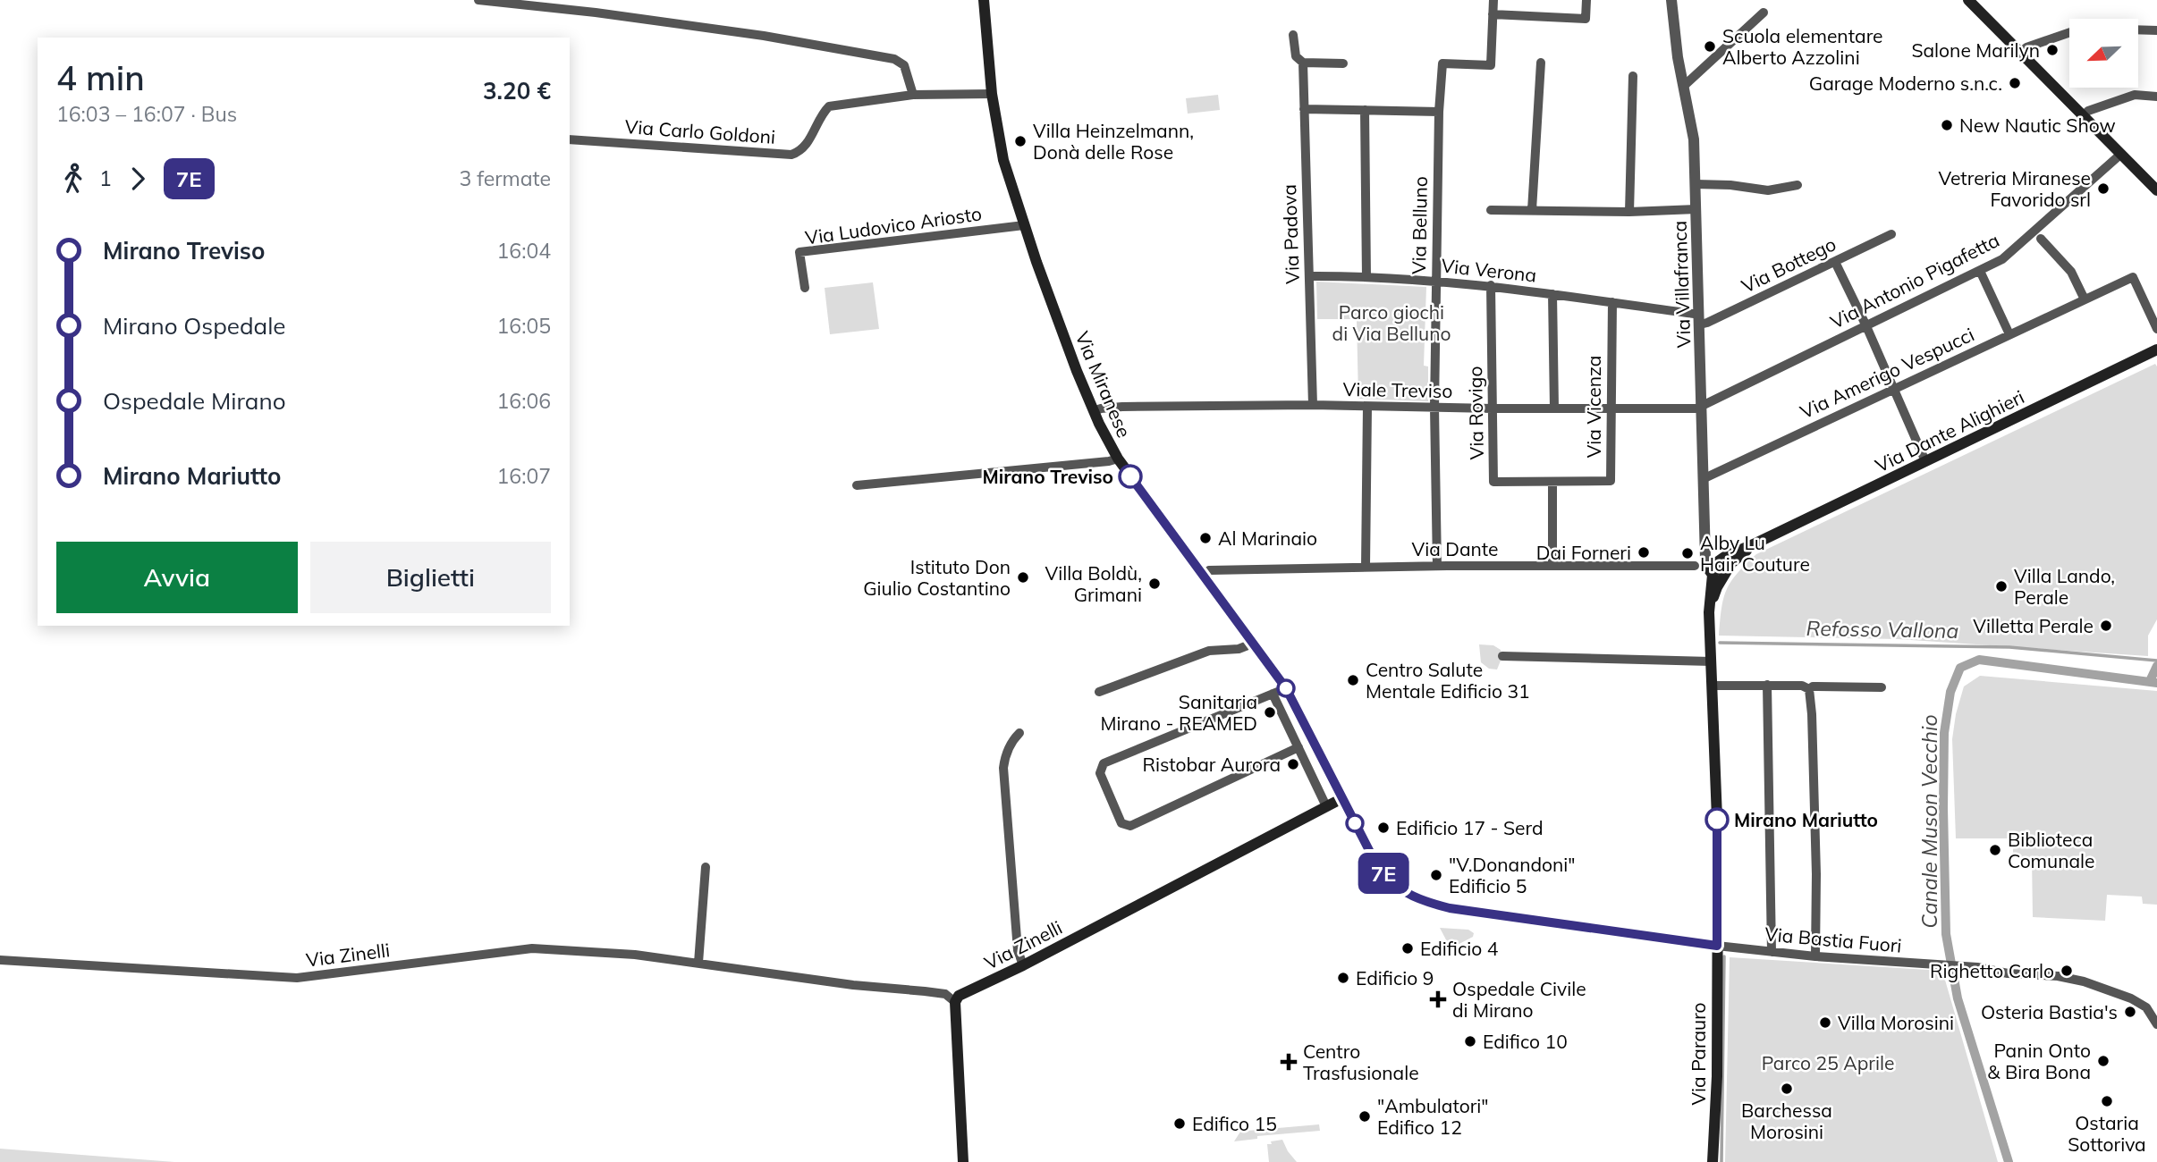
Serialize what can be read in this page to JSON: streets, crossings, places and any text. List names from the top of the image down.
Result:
{
  "streets": {
    "main road": [
      "Via Villafranca",
      "Via Miranese",
      "Via Dante Alighieri",
      "Via Zinelli",
      "Via Parauro"
    ],
    "street": [
      "Via Carlo Goldoni",
      "Via Ludovico Ariosto",
      "Via Belluno",
      "Via Padova",
      "Via Bottego",
      "Via Verona",
      "Via Antonio Pigafetta",
      "Via Amerigo Vespucci",
      "Viale Treviso",
      "Via Vicenza",
      "Via Rovigo",
      "Via Dante",
      "Via Bastia Fuori"
    ]
  },
  "crossings": [
    ["Via Carlo Goldoni", "Via Miranese"],
    ["Via Ludovico Ariosto", "Via Miranese"],
    ["Via Belluno", "Via Verona"],
    ["Via Belluno", "Viale Treviso"],
    ["Via Belluno", "Via Dante"],
    ["Via Padova", "Via Verona"],
    ["Via Padova", "Viale Treviso"],
    ["Via Bottego", "Via Verona"],
    ["Via Bottego", "Via Villafranca"],
    ["Via Verona", "Via Villafranca"],
    ["Via Verona", "Viale Treviso"],
    ["Via Verona", "Via Vicenza"],
    ["Via Verona", "Via Rovigo"],
    ["Via Antonio Pigafetta", "Via Villafranca"],
    ["Via Antonio Pigafetta", "Viale Treviso"],
    ["Via Villafranca", "Via Amerigo Vespucci"],
    ["Via Villafranca", "Via Miranese"],
    ["Via Villafranca", "Viale Treviso"],
    ["Via Villafranca", "Via Dante Alighieri"],
    ["Via Villafranca", "Via Dante"],
    ["Via Villafranca", "Via Bastia Fuori"],
    ["Via Villafranca", "Via Parauro"],
    ["Via Miranese", "Viale Treviso"],
    ["Via Miranese", "Via Dante"],
    ["Via Miranese", "Via Bastia Fuori"],
    ["Via Miranese", "Via Zinelli"],
    ["Via Miranese", "Via Parauro"],
    ["Viale Treviso", "Via Vicenza"],
    ["Viale Treviso", "Via Rovigo"],
    ["Via Vicenza", "Via Rovigo"],
    ["Via Dante Alighieri", "Via Dante"],
    ["Via Bastia Fuori", "Via Parauro"]
  ],
  "water": ["Refosso Vallona", "Canale Muson Vecchio"],
  "parks": ["Parco giochi di Via Belluno", "Parco 25 Aprile"],
  "places": {
    "other": [
      "Scuola elementare Alberto Azzolini",
      "Salone Marilyn",
      "Garage Moderno s.n.c.",
      "New Nautic Show",
      "Villa Heinzelmann, Donà delle Rose",
      "Vetreria Miranese Favorido srl",
      "Mirano Treviso",
      "Al Marinaio",
      "Dai Forneri",
      "Alby Lu Hair Couture",
      "Istituto Don Giulio Costantino",
      "Villa Boldù, Grimani",
      "Villa Lando, Perale",
      "Villetta Perale",
      "Centro Salute Mentale Edificio 31",
      "Sanitaria Mirano - REAMED",
      "Ristobar Aurora",
      "Mirano Mariutto",
      "Edificio 17 - Serd",
      "Biblioteca Comunale",
      "\"V.Donandoni\" Edificio 5",
      "Edificio 4",
      "Righetto Carlo",
      "Edificio 9",
      "Osteria Bastia's",
      "Villa Morosini",
      "Edifico 10",
      "Panin Onto & Bira Bona",
      "Barchessa Morosini",
      "Ostaria Sottoriva",
      "\"Ambulatori\" Edifico 12",
      "Edifico 15"
    ],
    "health": ["Ospedale Civile di Mirano", "Centro Trasfusionale"]
  },
  "lines": ["bus line 7E"],
  "north": "bottom left",
  "page": {
    "on_map": "7E",
    "heading": ["4 min", "16:03 – 16:07 · Bus", "3.20 €"],
    "legs": ["1", "7E", "3 fermate"],
    "list": [
      {
        "name": "Mirano Treviso",
        "value": "16:04"
      },
      {
        "name": "Mirano Ospedale",
        "value": "16:05"
      },
      {
        "name": "Ospedale Mirano",
        "value": "16:06"
      },
      {
        "name": "Mirano Mariutto",
        "value": "16:07"
      }
    ],
    "buttons": ["Avvia", "Biglietti"]
  }
}
